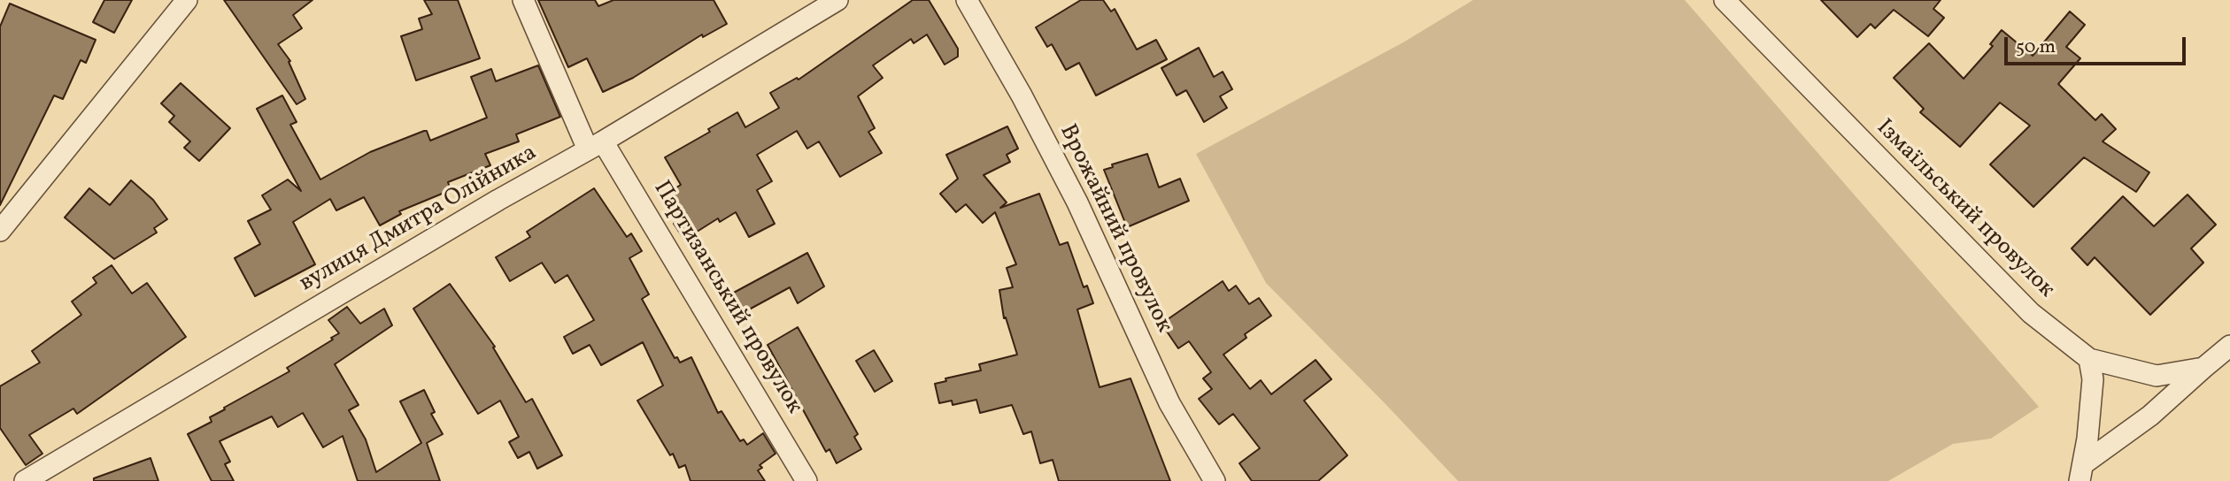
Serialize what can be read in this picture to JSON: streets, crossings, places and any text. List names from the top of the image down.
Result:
{
  "streets": {
    "street": [
      "Ізмаїльський провулок",
      "вулиця Дмитра Олійника",
      "Врожайний провулок",
      "Партизанський провулок"
    ]
  },
  "crossings": [
    ["вулиця Дмитра Олійника", "Партизанський провулок"]
  ],
  "scale_bar": "50 m"
}
